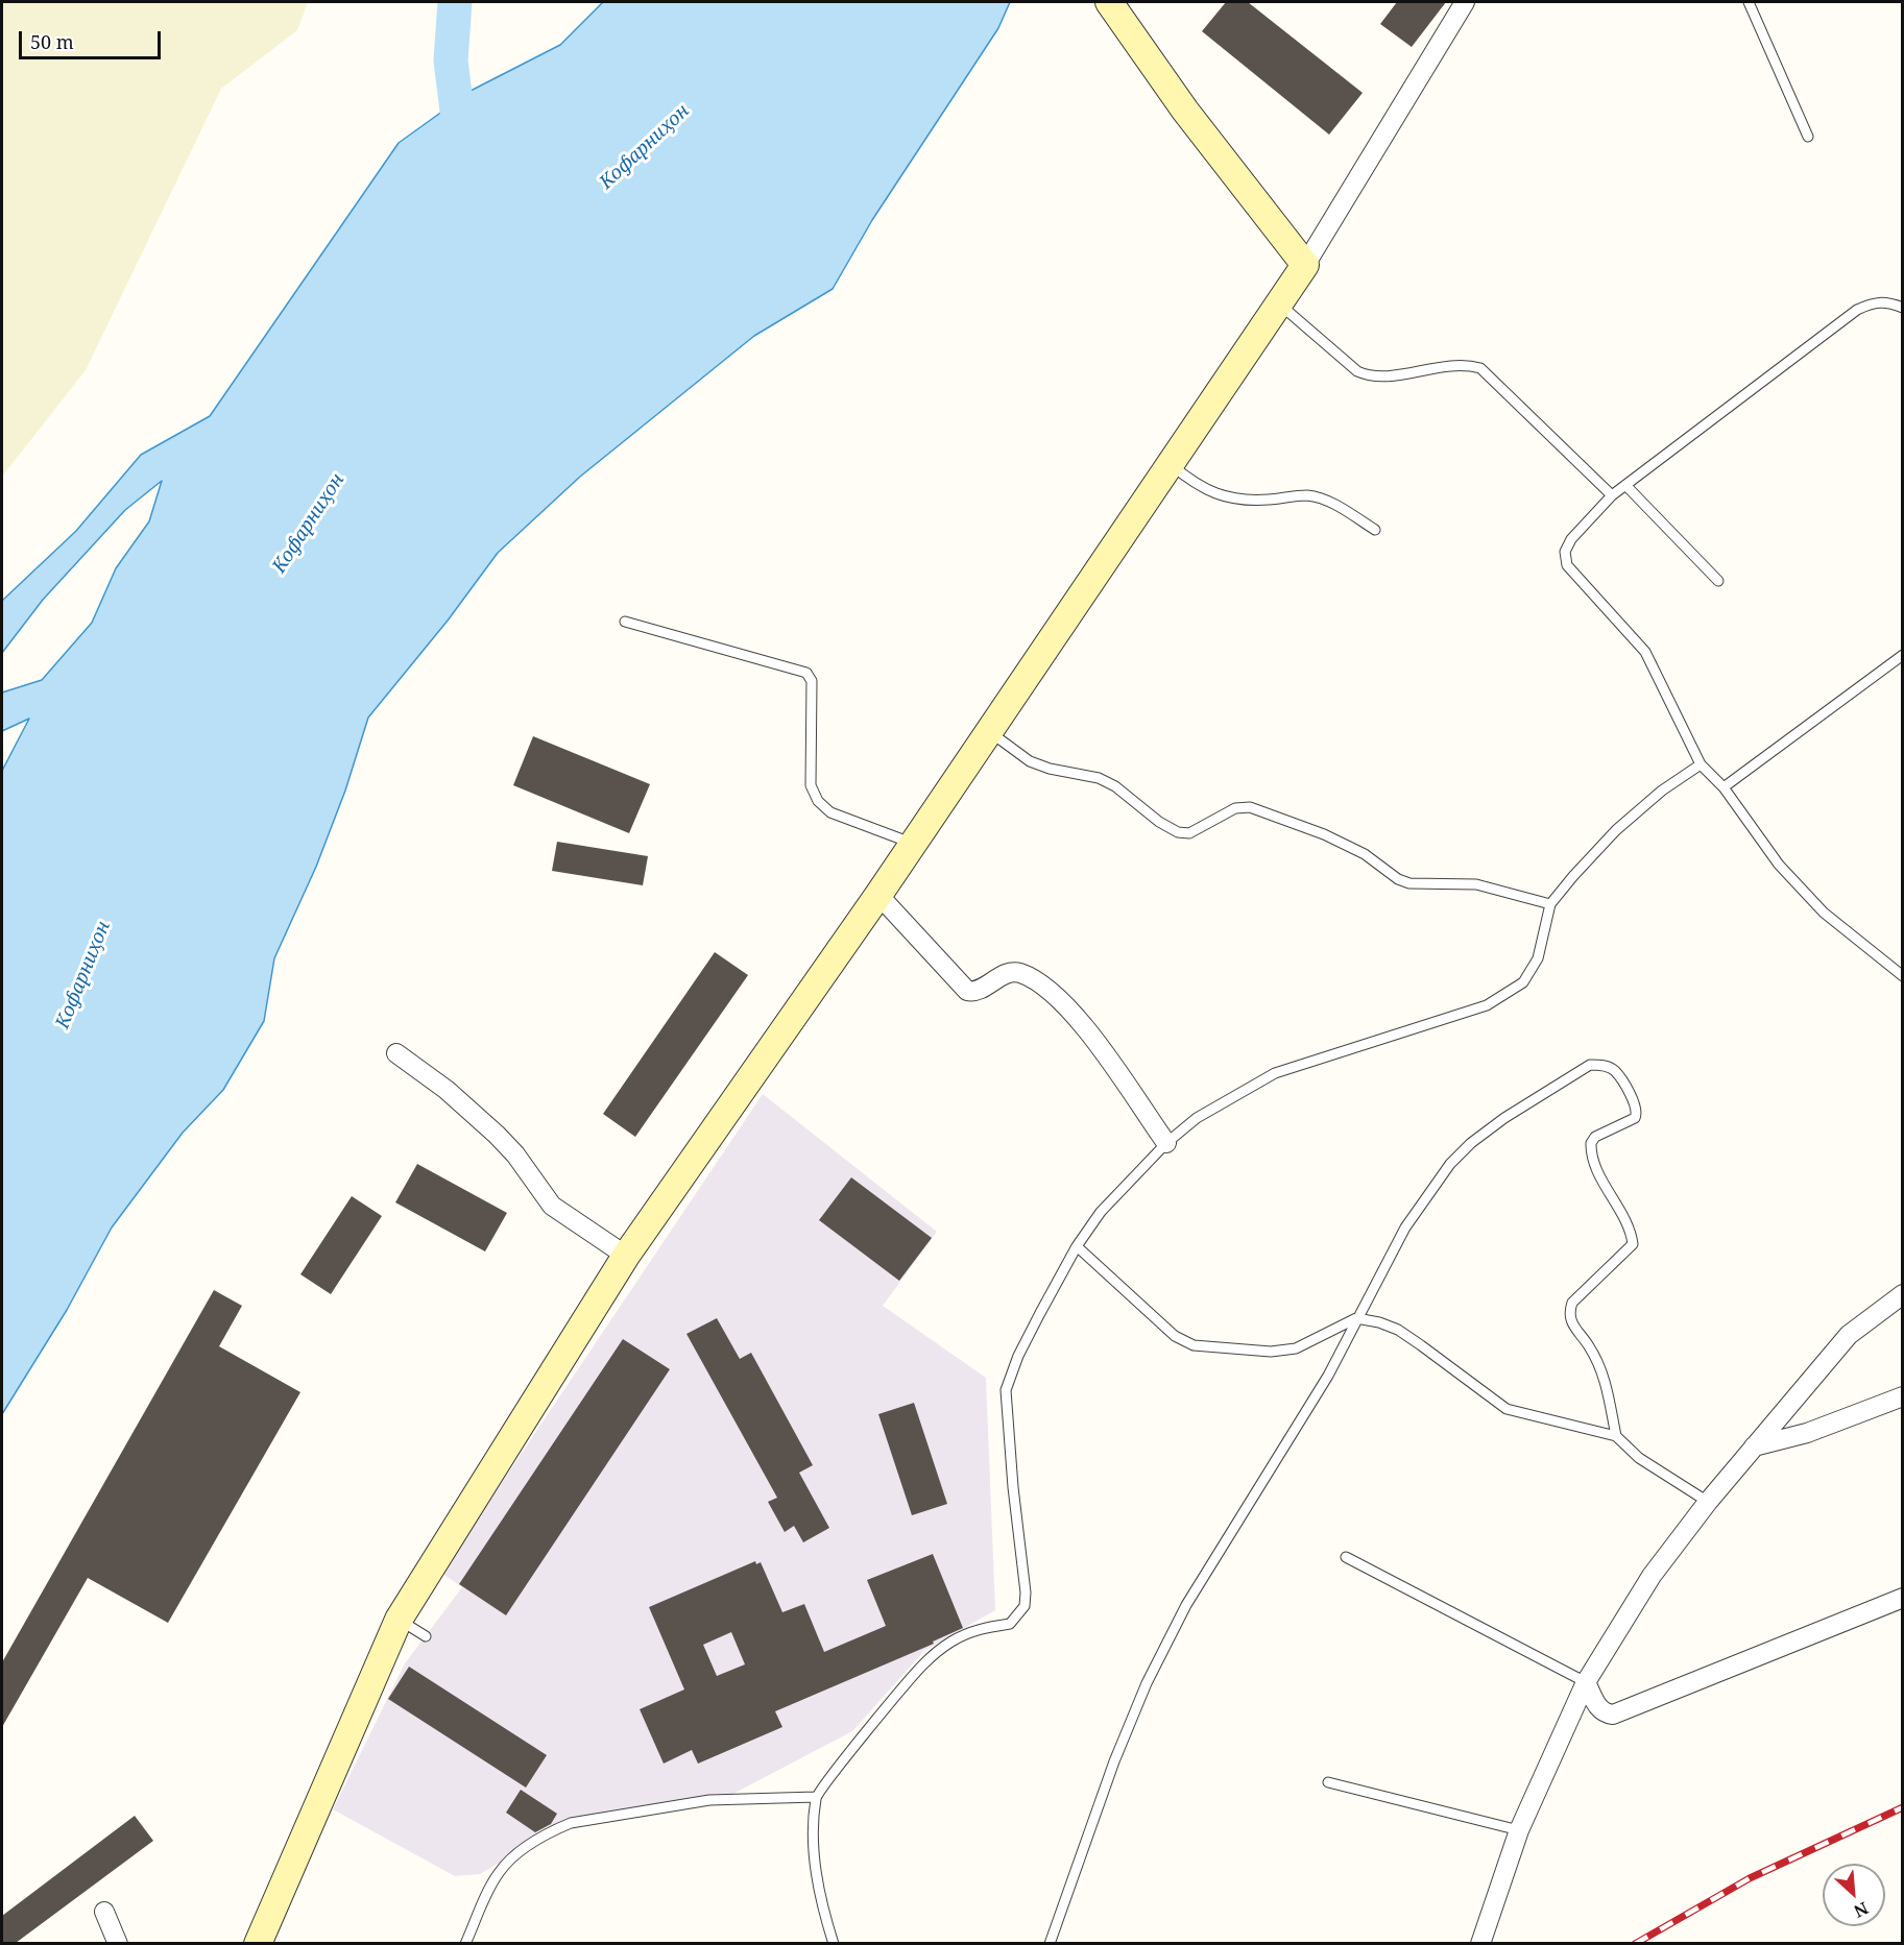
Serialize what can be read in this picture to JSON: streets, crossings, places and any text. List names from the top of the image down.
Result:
{
  "water": ["Кофарниҳон"],
  "scale_bar": "50 m",
  "north": "bottom right"
}
